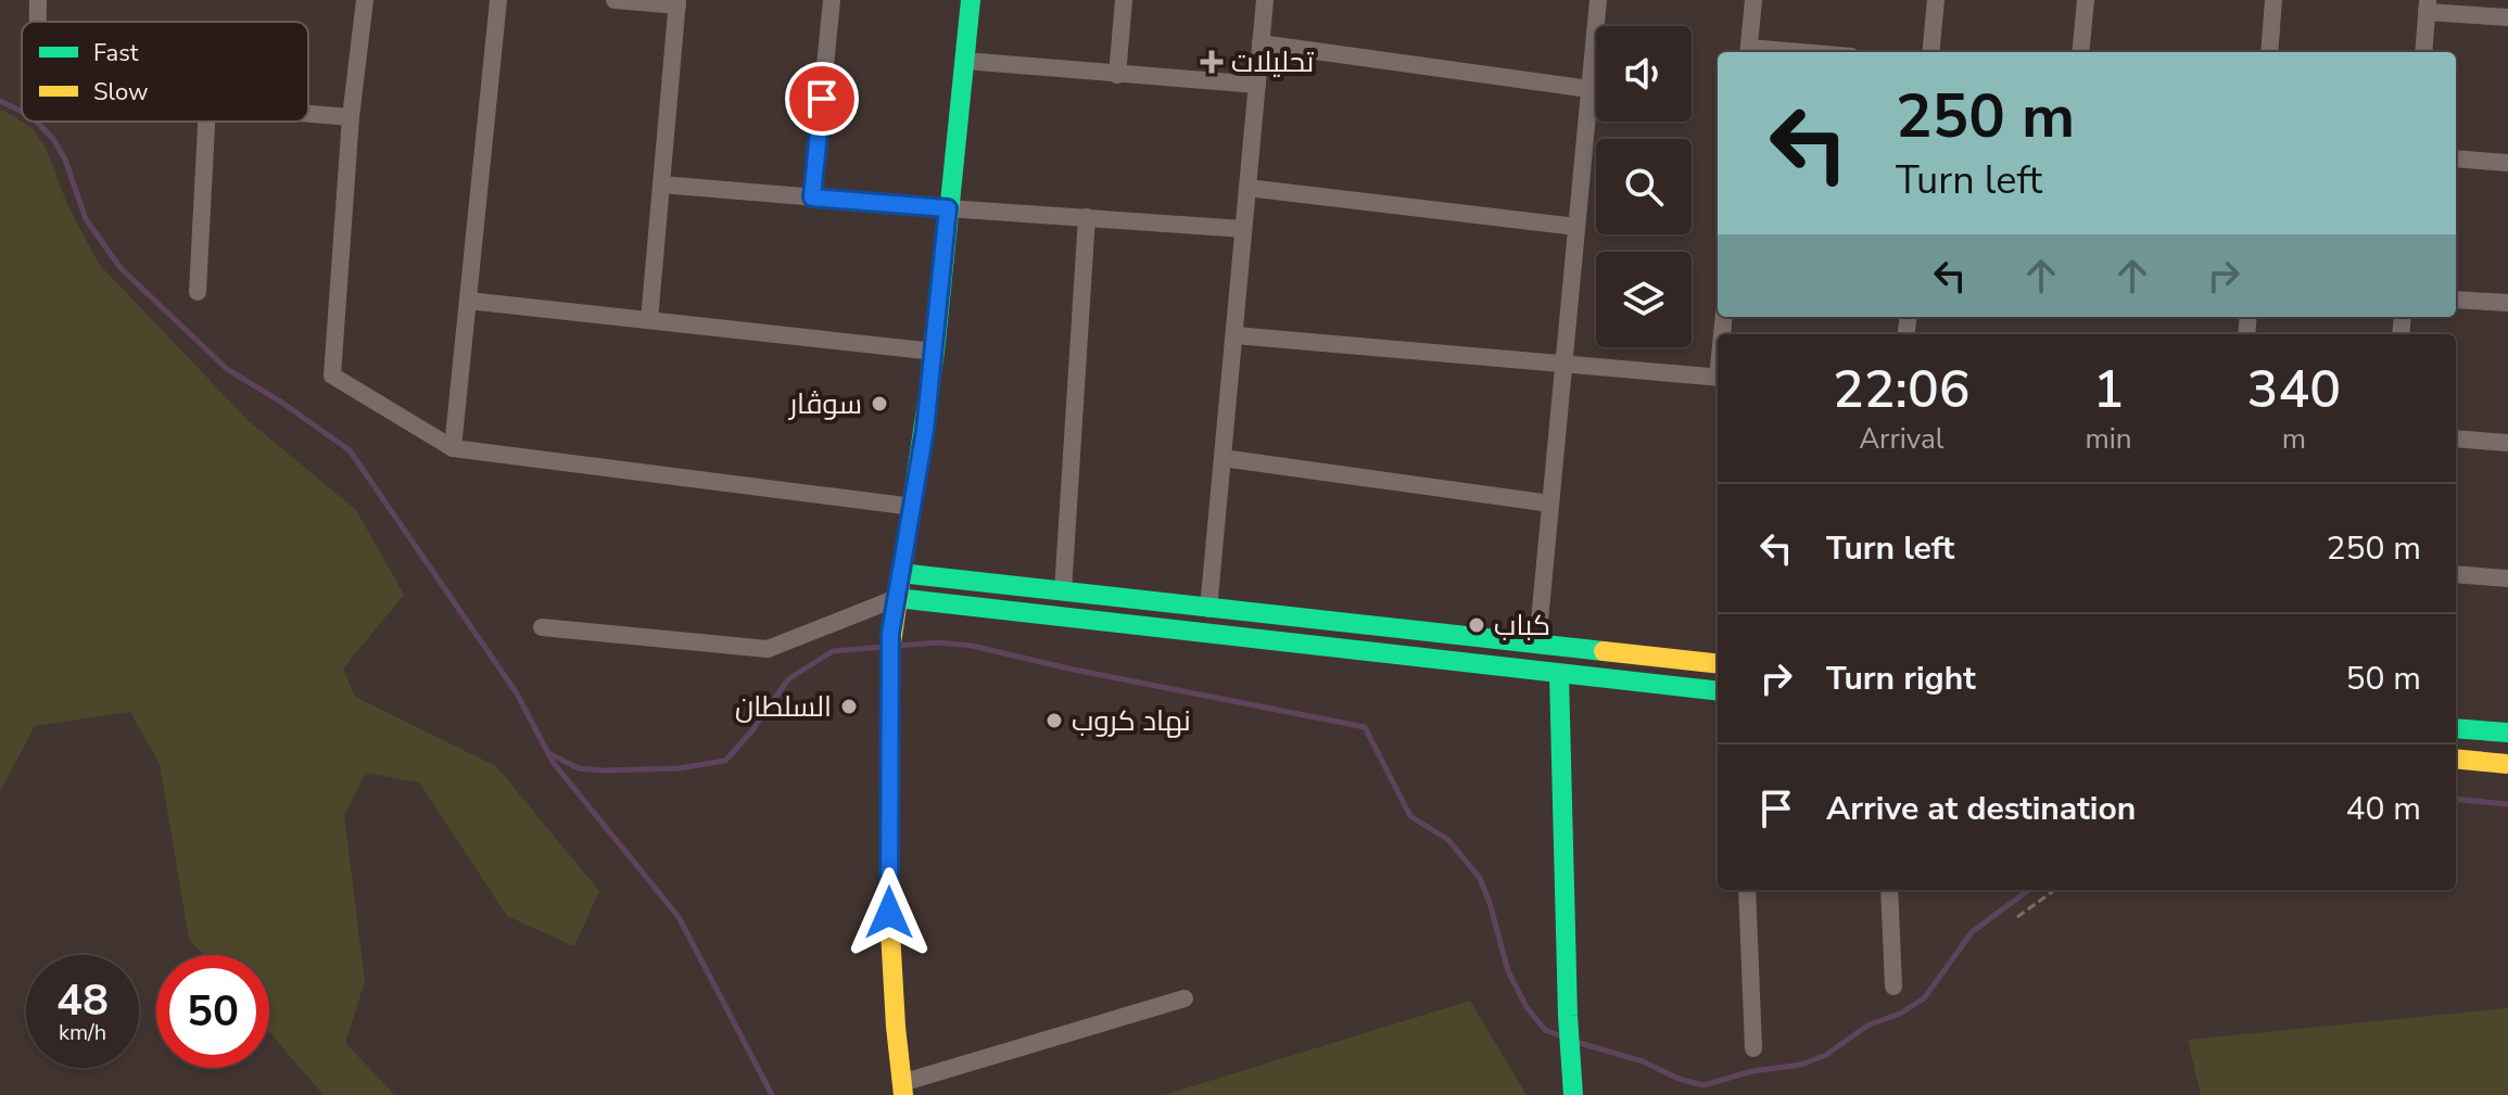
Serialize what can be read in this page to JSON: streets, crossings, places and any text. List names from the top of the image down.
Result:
{
  "places": {
    "health": ["تحلیلات"],
    "other": [
      "سوڤار",
      "كباب",
      "السلطان",
      "نهاد كروب"
    ]
  },
  "legend": ["Fast", "Slow"],
  "page": {
    "turn": ["250 m", "Turn left"],
    "eta": [
      "22:06",
      "Arrival",
      "1",
      "min",
      "340",
      "m"
    ],
    "list": [
      {
        "name": "Turn left",
        "value": "250 m"
      },
      {
        "name": "Turn right",
        "value": "50 m"
      },
      {
        "name": "Arrive at destination",
        "value": "40 m"
      }
    ],
    "speed": "48 km/h",
    "limit": "50"
  }
}
